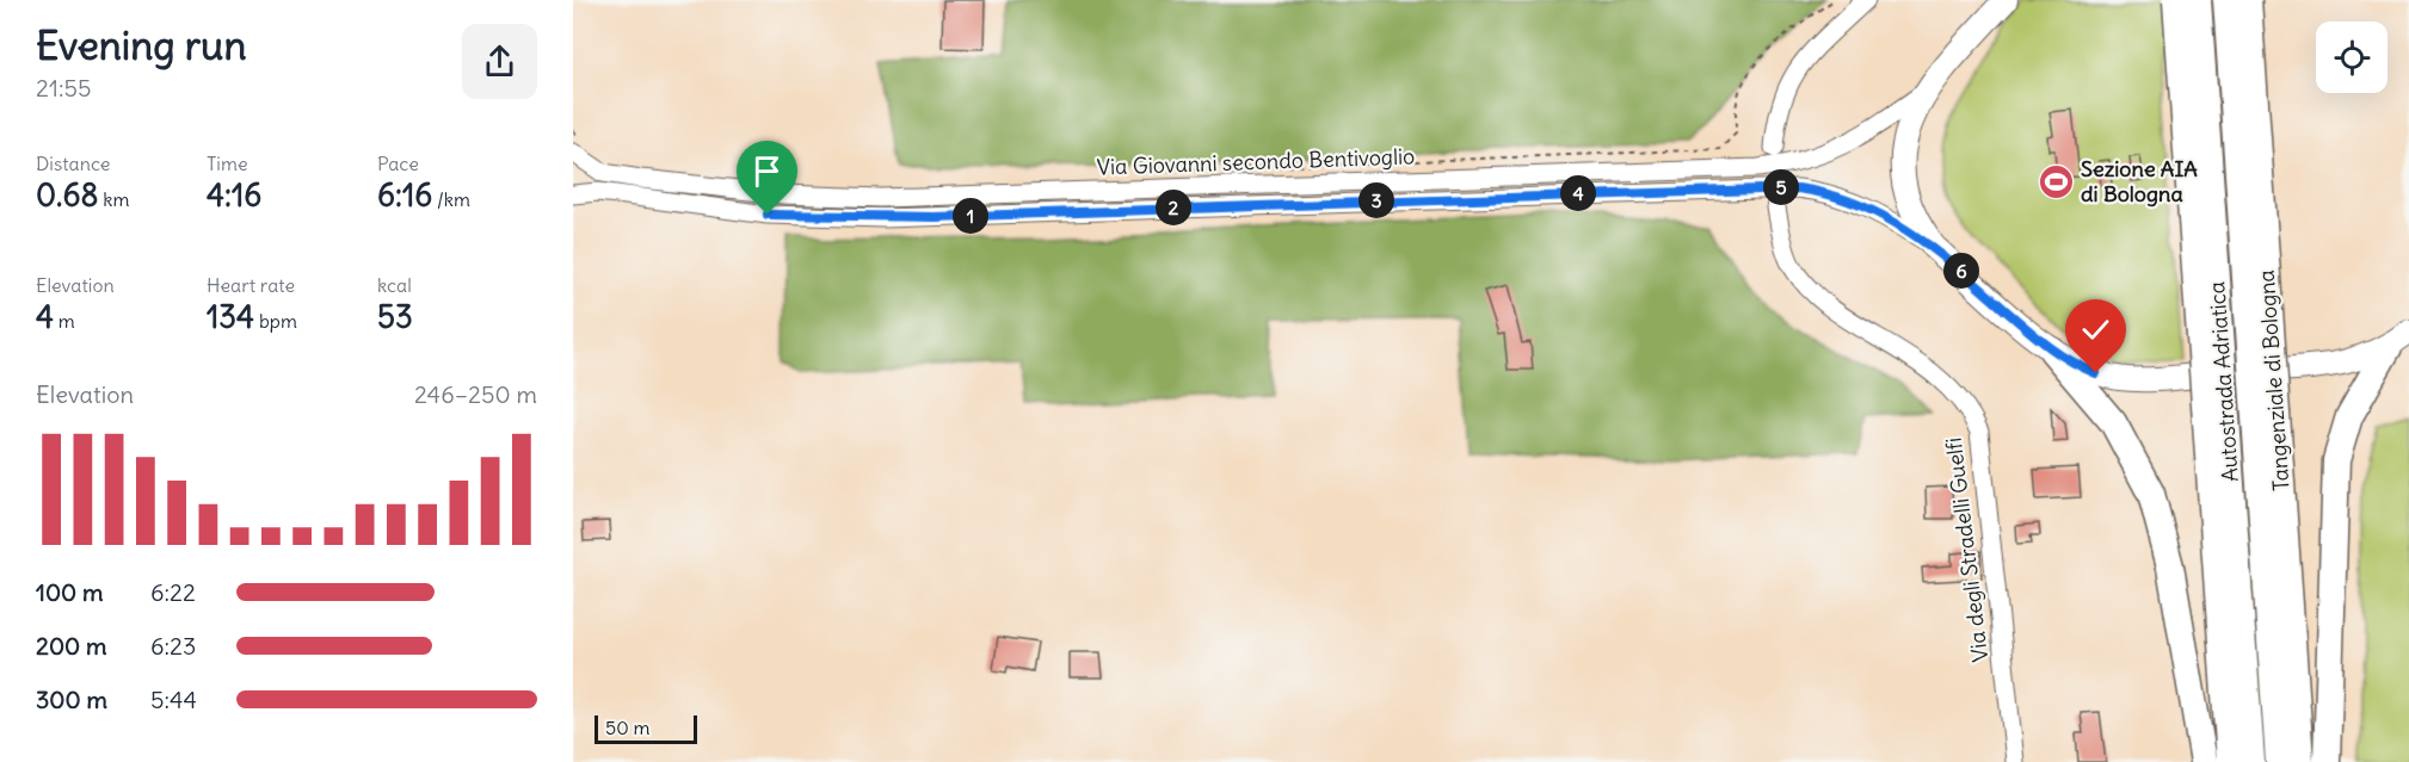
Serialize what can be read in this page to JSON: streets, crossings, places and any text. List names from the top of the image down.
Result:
{
  "streets": {
    "highway": ["Tangenziale di Bologna", "Autostrada Adriatica"],
    "street": ["Via Giovanni secondo Bentivoglio", "Via degli Stradelli Guelfi"]
  },
  "crossings": [
    ["Tangenziale di Bologna", "Autostrada Adriatica"]
  ],
  "places": {
    "sports": ["Sezione AIA di Bologna"]
  },
  "scale_bar": "50 m",
  "page": {
    "heading": ["Evening run", "21:55"],
    "stats": [
      ["Distance", "0.68 km"],
      ["Time", "4:16"],
      ["Pace", "6:16 /km"],
      ["Elevation", "4 m"],
      ["Heart rate", "134 bpm"],
      ["kcal", "53"]
    ],
    "pins": [
      "5",
      "4",
      "3",
      "2",
      "1",
      "6"
    ],
    "chart": ["Elevation", "246–250 m"],
    "list": [
      {
        "name": "100 m",
        "note": "6:22"
      },
      {
        "name": "200 m",
        "note": "6:23"
      },
      {
        "name": "300 m",
        "note": "5:44"
      }
    ],
    "scale": "50 m"
  }
}
